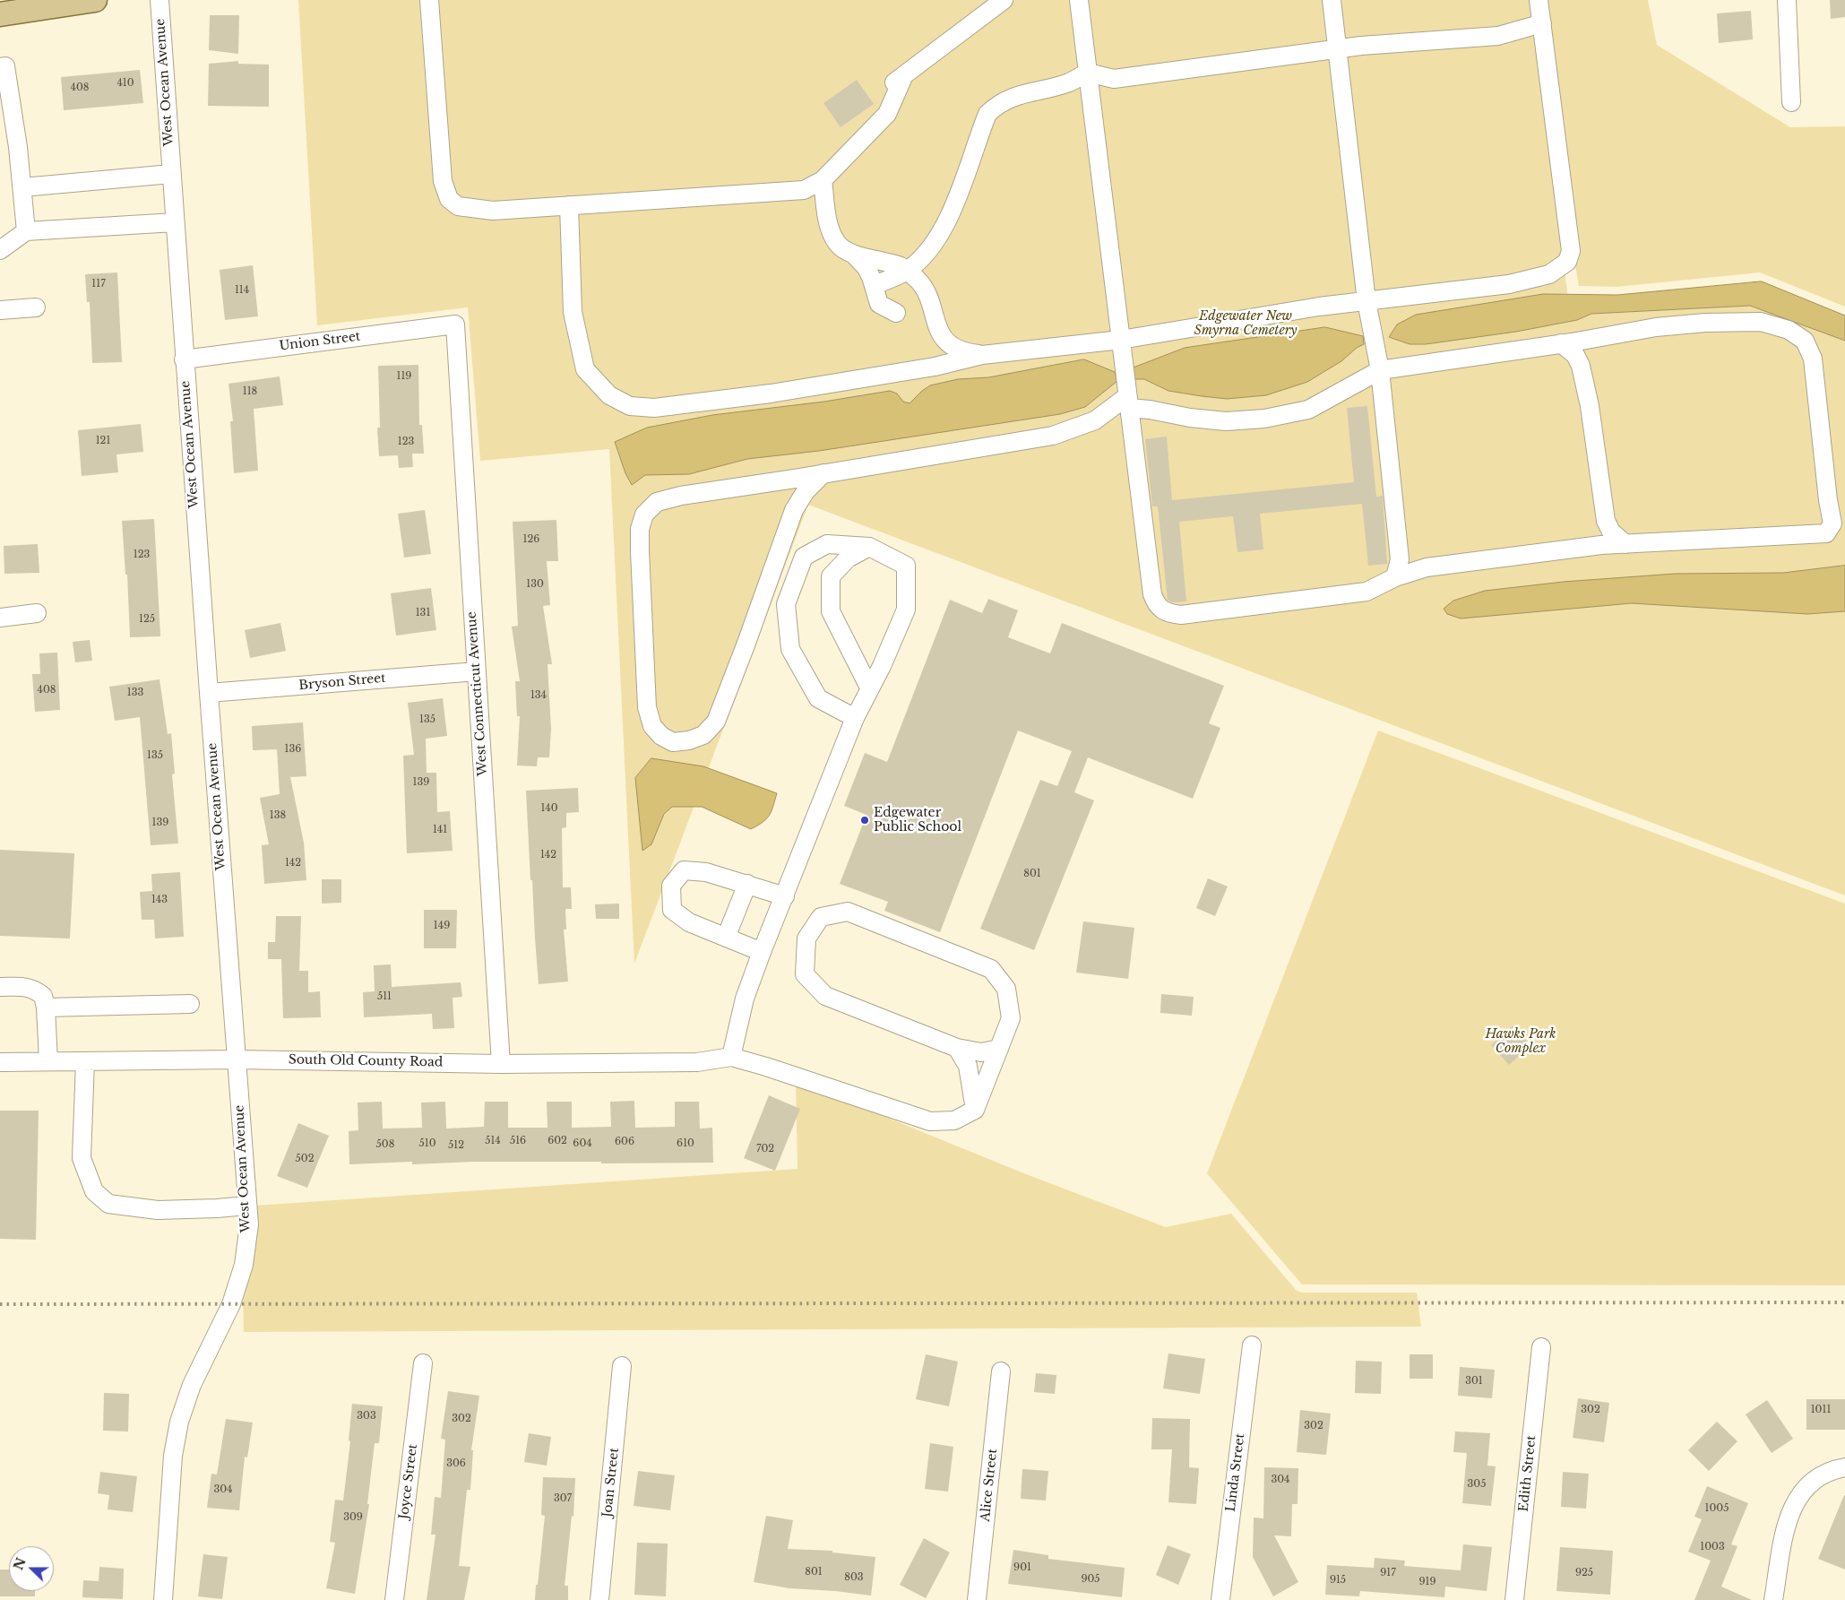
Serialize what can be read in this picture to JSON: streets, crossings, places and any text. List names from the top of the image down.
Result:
{
  "streets": {
    "street": [
      "West Ocean Avenue",
      "Union Street",
      "Bryson Street",
      "West Connecticut Avenue",
      "South Old County Road",
      "Linda Street",
      "Edith Street",
      "Joyce Street",
      "Joan Street",
      "Alice Street"
    ]
  },
  "crossings": [
    ["West Ocean Avenue", "Union Street"],
    ["West Ocean Avenue", "Bryson Street"],
    ["West Ocean Avenue", "South Old County Road"],
    ["Union Street", "West Connecticut Avenue"],
    ["Bryson Street", "West Connecticut Avenue"],
    ["West Connecticut Avenue", "South Old County Road"]
  ],
  "parks": ["Edgewater New Smyrna Cemetery", "Hawks Park Complex"],
  "places": ["Edgewater Public School"],
  "house_numbers": [
    "410",
    "408",
    "117",
    "114",
    "119",
    "118",
    "121",
    "123",
    "126",
    "123",
    "130",
    "131",
    "125",
    "408",
    "133",
    "134",
    "135",
    "136",
    "135",
    "139",
    "140",
    "138",
    "139",
    "141",
    "142",
    "142",
    "801",
    "143",
    "149",
    "511",
    "514",
    "516",
    "602",
    "606",
    "510",
    "604",
    "610",
    "508",
    "512",
    "702",
    "502",
    "301",
    "302",
    "1011",
    "303",
    "302",
    "302",
    "306",
    "304",
    "305",
    "304",
    "307",
    "1005",
    "309",
    "1003",
    "901",
    "801",
    "917",
    "925",
    "803",
    "905",
    "915",
    "919"
  ],
  "north": "left"
}
